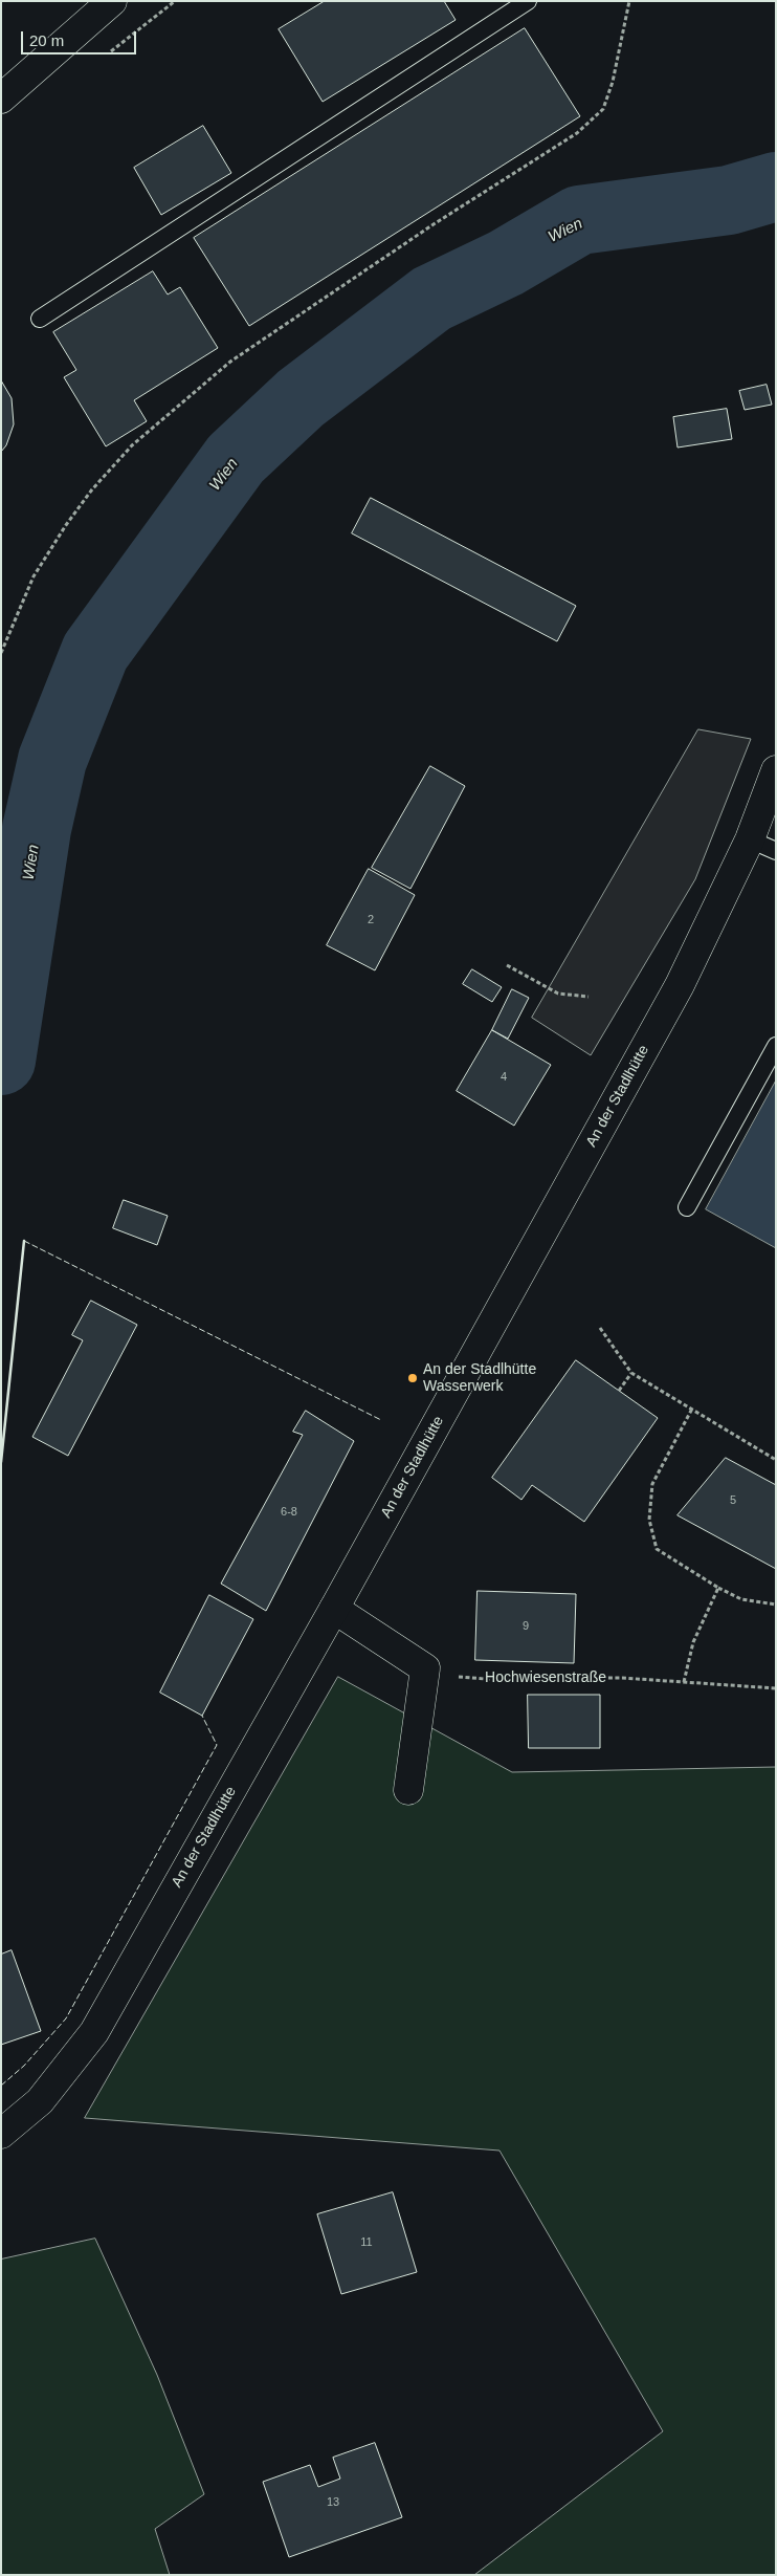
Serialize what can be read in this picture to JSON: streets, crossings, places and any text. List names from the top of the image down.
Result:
{
  "streets": {
    "main road": ["An der Stadlhütte"],
    "path": ["Hochwiesenstraße"]
  },
  "water": ["Wien"],
  "places": ["An der Stadlhütte Wasserwerk"],
  "house_numbers": [
    "2",
    "4",
    "5",
    "6-8",
    "9",
    "11",
    "13"
  ],
  "scale_bar": "20 m"
}
